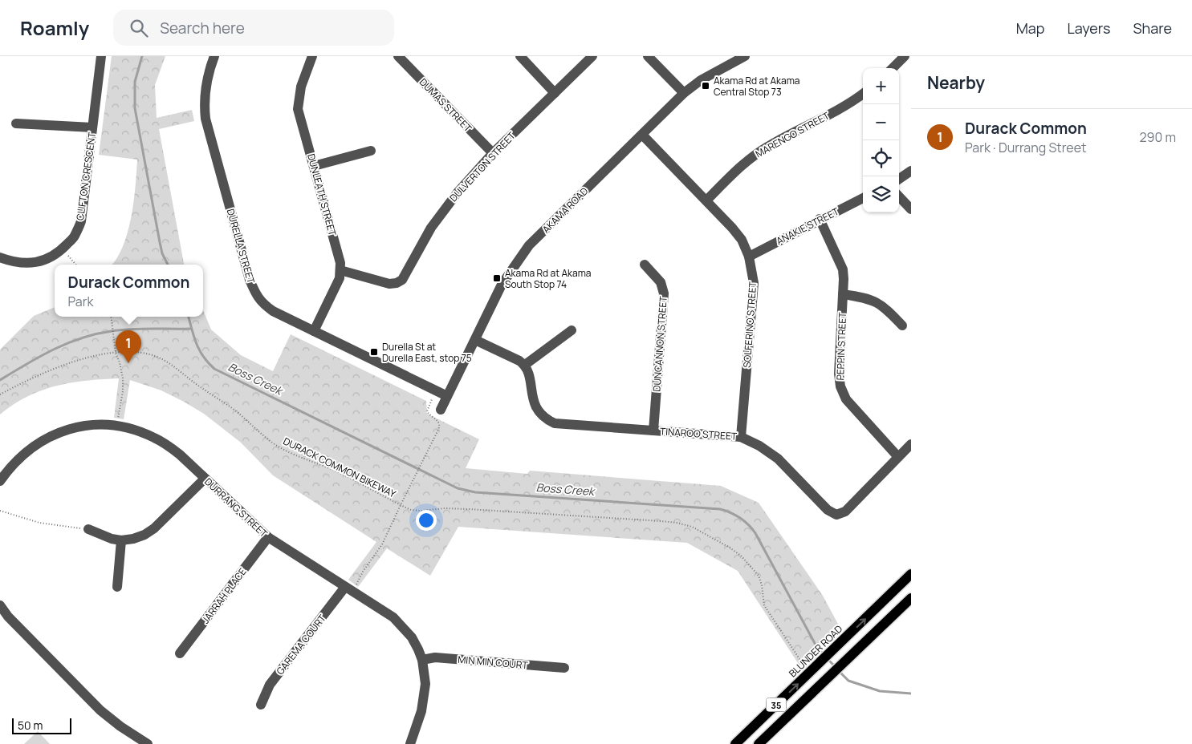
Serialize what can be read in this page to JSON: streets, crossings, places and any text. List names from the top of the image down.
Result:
{
  "streets": {
    "main road": ["BLUNDER ROAD", "35"],
    "street": [
      "DUMAS STREET",
      "MARENGO STREET",
      "DULVERTON STREET",
      "CLIFTON CRESCENT",
      "DUNLEATH STREET",
      "AKAMA ROAD",
      "ANAKIE STREET",
      "DURELLA STREET",
      "SOLFERINO STREET",
      "DUNCANNON STREET",
      "PEPPIN STREET",
      "TINAROO STREET",
      "DURRANG STREET",
      "JARRAH PLACE",
      "GAREMA COURT",
      "MIN MIN COURT"
    ],
    "path": ["DURACK COMMON BIKEWAY"]
  },
  "crossings": [
    ["DUMAS STREET", "DULVERTON STREET"],
    ["MARENGO STREET", "SOLFERINO STREET"],
    ["DULVERTON STREET", "DUNLEATH STREET"],
    ["DUNLEATH STREET", "DURELLA STREET"],
    ["AKAMA ROAD", "DURELLA STREET"],
    ["AKAMA ROAD", "SOLFERINO STREET"],
    ["ANAKIE STREET", "SOLFERINO STREET"],
    ["ANAKIE STREET", "PEPPIN STREET"],
    ["SOLFERINO STREET", "TINAROO STREET"],
    ["DUNCANNON STREET", "TINAROO STREET"],
    ["PEPPIN STREET", "TINAROO STREET"],
    ["DURRANG STREET", "JARRAH PLACE"],
    ["DURRANG STREET", "GAREMA COURT"],
    ["DURRANG STREET", "MIN MIN COURT"]
  ],
  "water": ["Boss Creek"],
  "places": {
    "transit": ["Akama Rd at Akama Central Stop 73", "Akama Rd at Akama South Stop 74", "Durella St at Durella East, stop 75"]
  },
  "scale_bar": "50 m",
  "page": {
    "header": "Roamly",
    "search": "Search here",
    "nav": ["Map", "Layers", "Share"],
    "heading": "Nearby",
    "map_buttons": ["+", "−"],
    "list": [
      {
        "mark": "1",
        "name": "Durack Common",
        "note": "Park · Durrang Street",
        "value": "290 m"
      }
    ],
    "popup": ["Durack Common", "Park"],
    "pins": "1",
    "scale": "50 m"
  }
}
